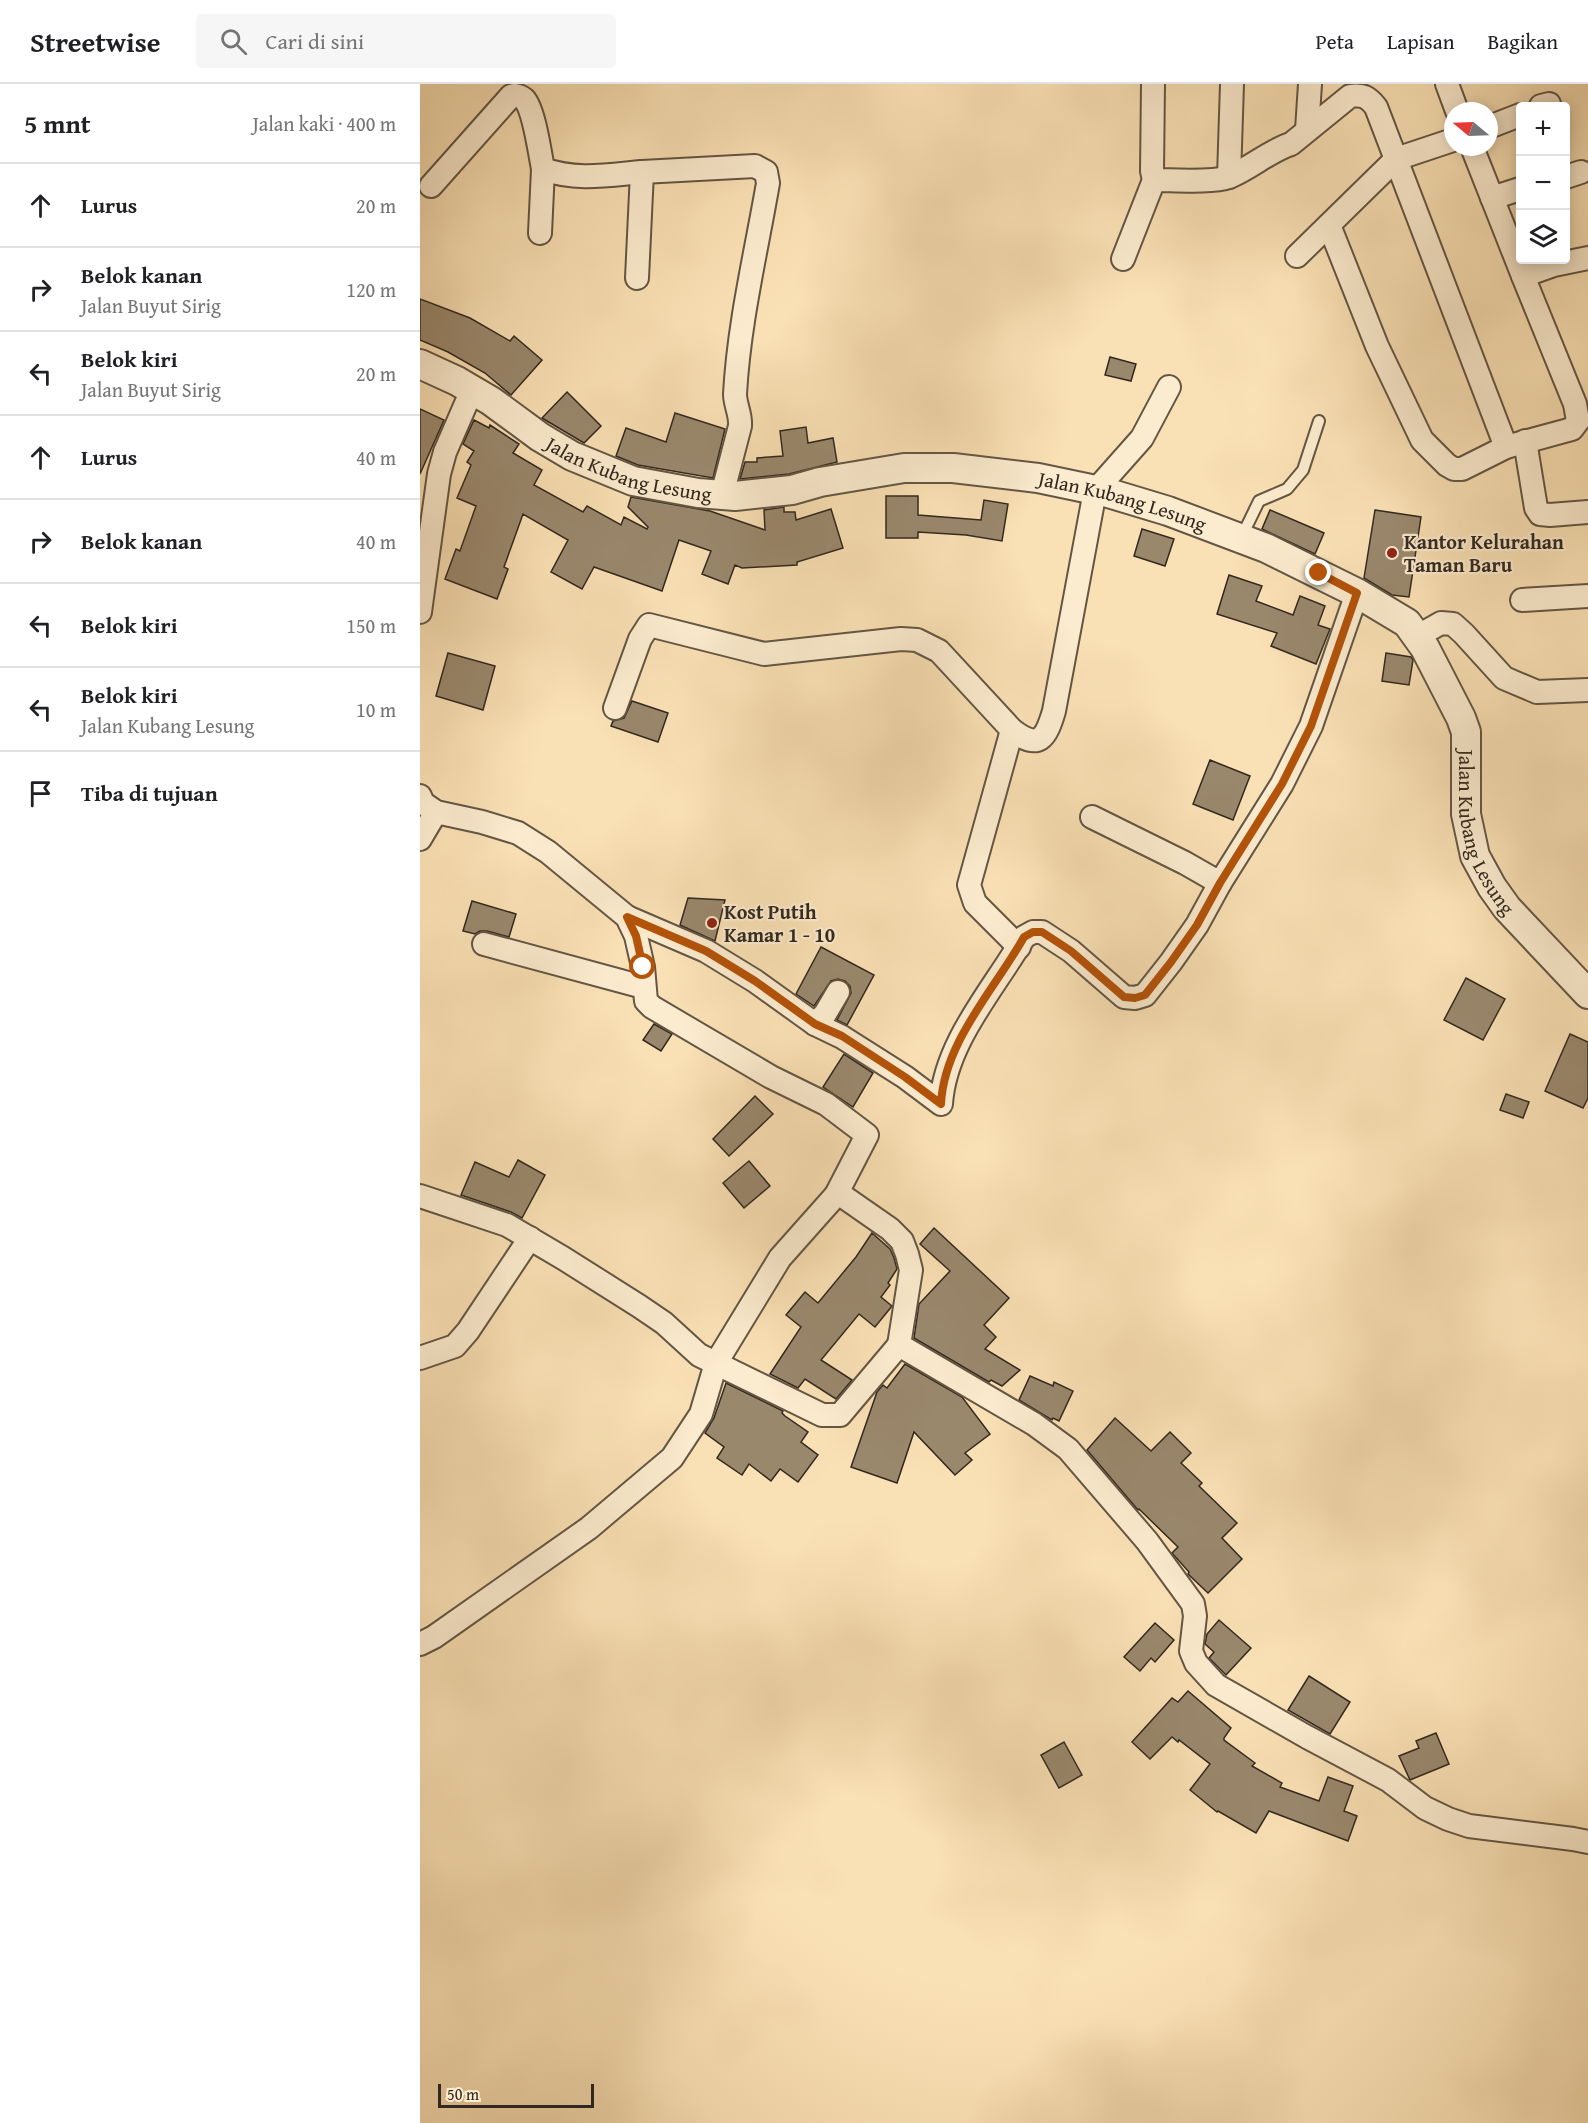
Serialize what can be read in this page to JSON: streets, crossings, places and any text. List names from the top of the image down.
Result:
{
  "streets": {
    "street": ["Jalan Kubang Lesung"]
  },
  "places": ["Kantor Kelurahan Taman Baru", "Kost Putih Kamar 1 - 10"],
  "scale_bar": "50 m",
  "north": "left",
  "page": {
    "header": "Streetwise",
    "search": "Cari di sini",
    "nav": ["Peta", "Lapisan", "Bagikan"],
    "heading": ["5 mnt", "Jalan kaki · 400 m"],
    "map_buttons": ["+", "−"],
    "list": [
      ["Lurus", "20 m"],
      ["Belok kanan", "Jalan Buyut Sirig", "120 m"],
      ["Belok kiri", "Jalan Buyut Sirig", "20 m"],
      ["Lurus", "40 m"],
      ["Belok kanan", "40 m"],
      ["Belok kiri", "150 m"],
      ["Belok kiri", "Jalan Kubang Lesung", "10 m"],
      "Tiba di tujuan"
    ],
    "scale": "50 m"
  }
}
